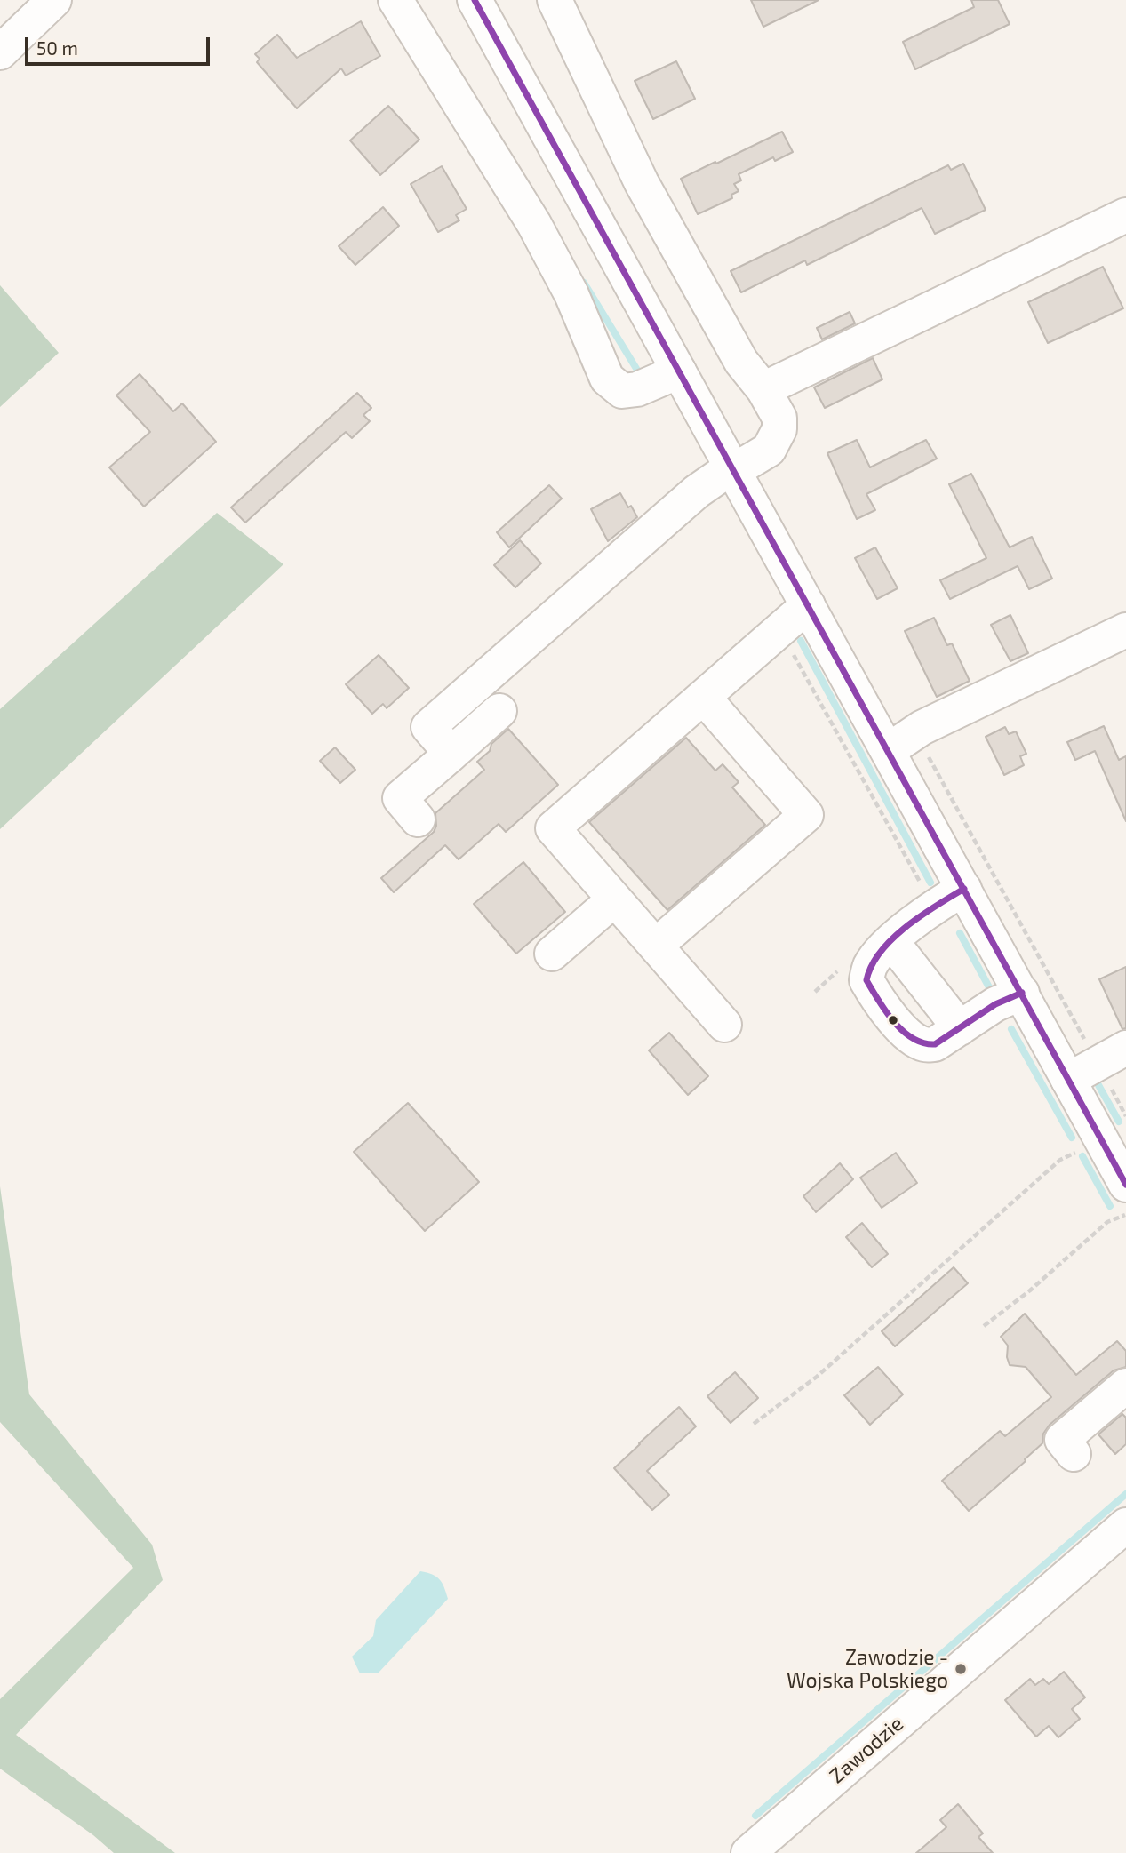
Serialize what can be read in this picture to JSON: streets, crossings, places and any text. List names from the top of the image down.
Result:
{
  "streets": {
    "street": ["Zawodzie"]
  },
  "places": ["Zawodzie - Wojska Polskiego"],
  "scale_bar": "50 m"
}
